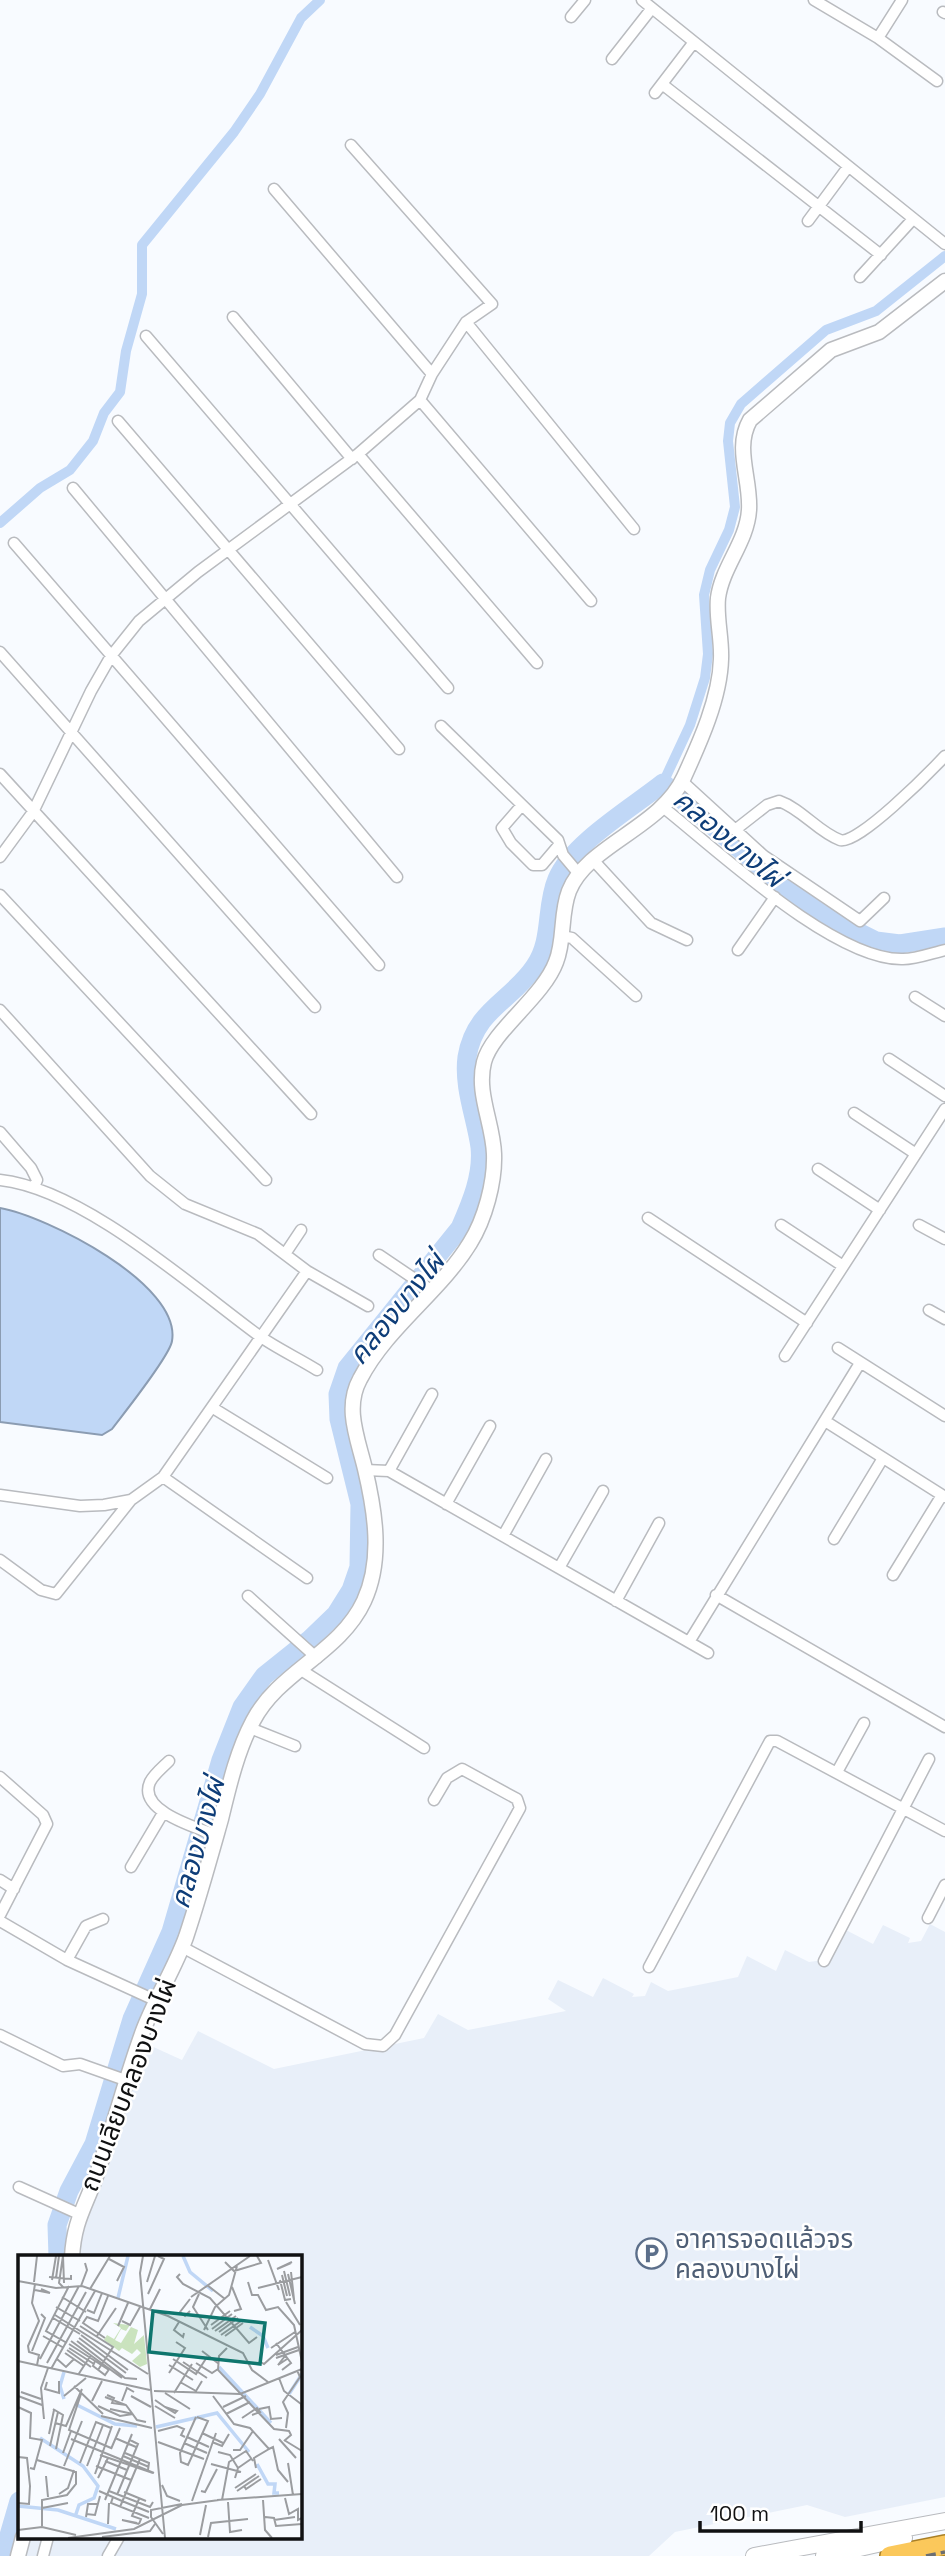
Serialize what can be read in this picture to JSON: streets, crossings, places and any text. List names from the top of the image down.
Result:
{
  "streets": {
    "street": ["ถนนเลียบคลองบางไผ่"]
  },
  "water": ["คลองบางไผ่"],
  "places": {
    "parking": ["อาคารจอดแล้วจร คลองบางไผ่"]
  },
  "scale_bar": "100 m"
}
